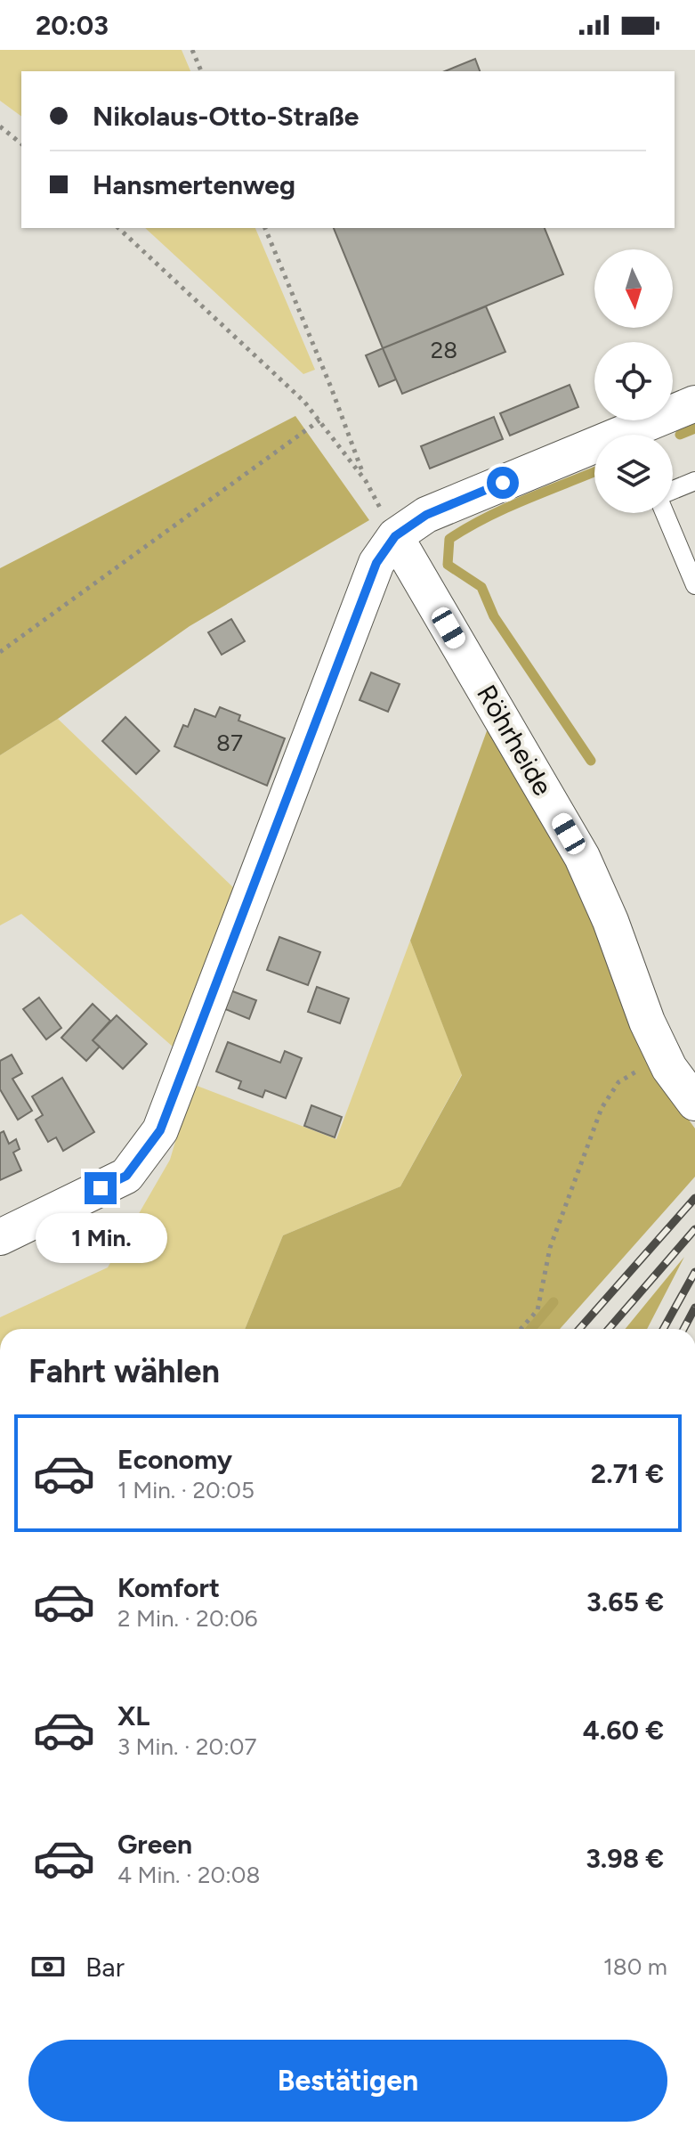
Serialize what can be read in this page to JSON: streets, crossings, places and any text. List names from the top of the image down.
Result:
{
  "streets": {
    "street": ["Röhrheide"]
  },
  "house_numbers": ["28", "87"],
  "north": "bottom",
  "page": {
    "status": "20:03",
    "banner": ["Nikolaus-Otto-Straße", "Hansmertenweg"],
    "bubble": "1 Min.",
    "heading": "Fahrt wählen",
    "list": [
      {
        "name": "Economy",
        "note": "1 Min. · 20:05",
        "value": "2.71 €"
      },
      {
        "name": "Komfort",
        "note": "2 Min. · 20:06",
        "value": "3.65 €"
      },
      {
        "name": "XL",
        "note": "3 Min. · 20:07",
        "value": "4.60 €"
      },
      {
        "name": "Green",
        "note": "4 Min. · 20:08",
        "value": "3.98 €"
      }
    ],
    "pay": ["Bar", "180 m"],
    "buttons": "Bestätigen"
  }
}
